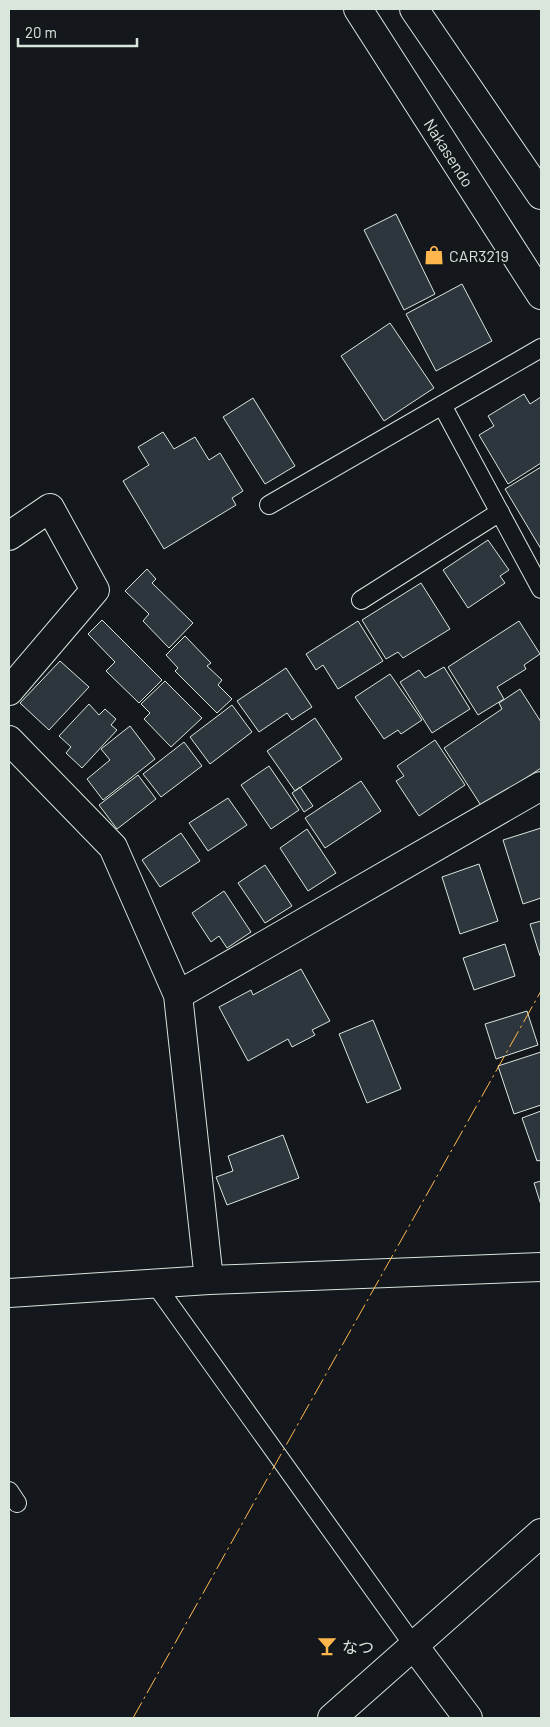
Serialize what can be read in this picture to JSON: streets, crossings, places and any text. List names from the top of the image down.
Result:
{
  "streets": {
    "main road": ["Nakasendo"]
  },
  "places": {
    "shop": ["CAR3219"],
    "bar": ["なつ"]
  },
  "scale_bar": "20 m"
}
